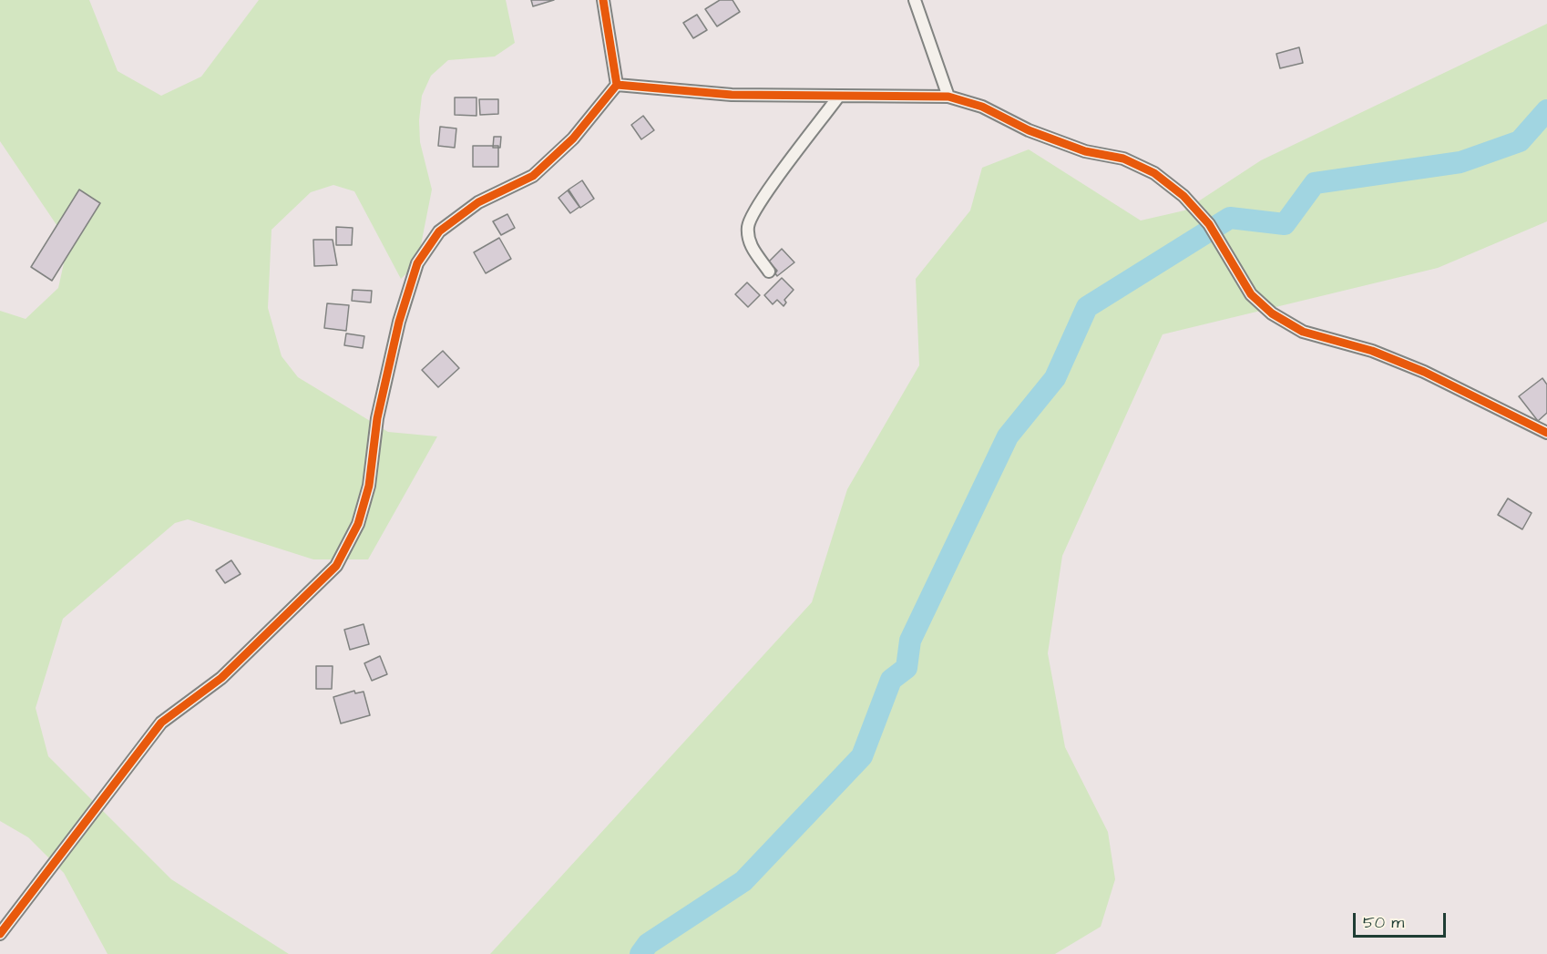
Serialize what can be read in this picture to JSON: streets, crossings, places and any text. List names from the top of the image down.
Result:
{
  "scale_bar": "50 m"
}
